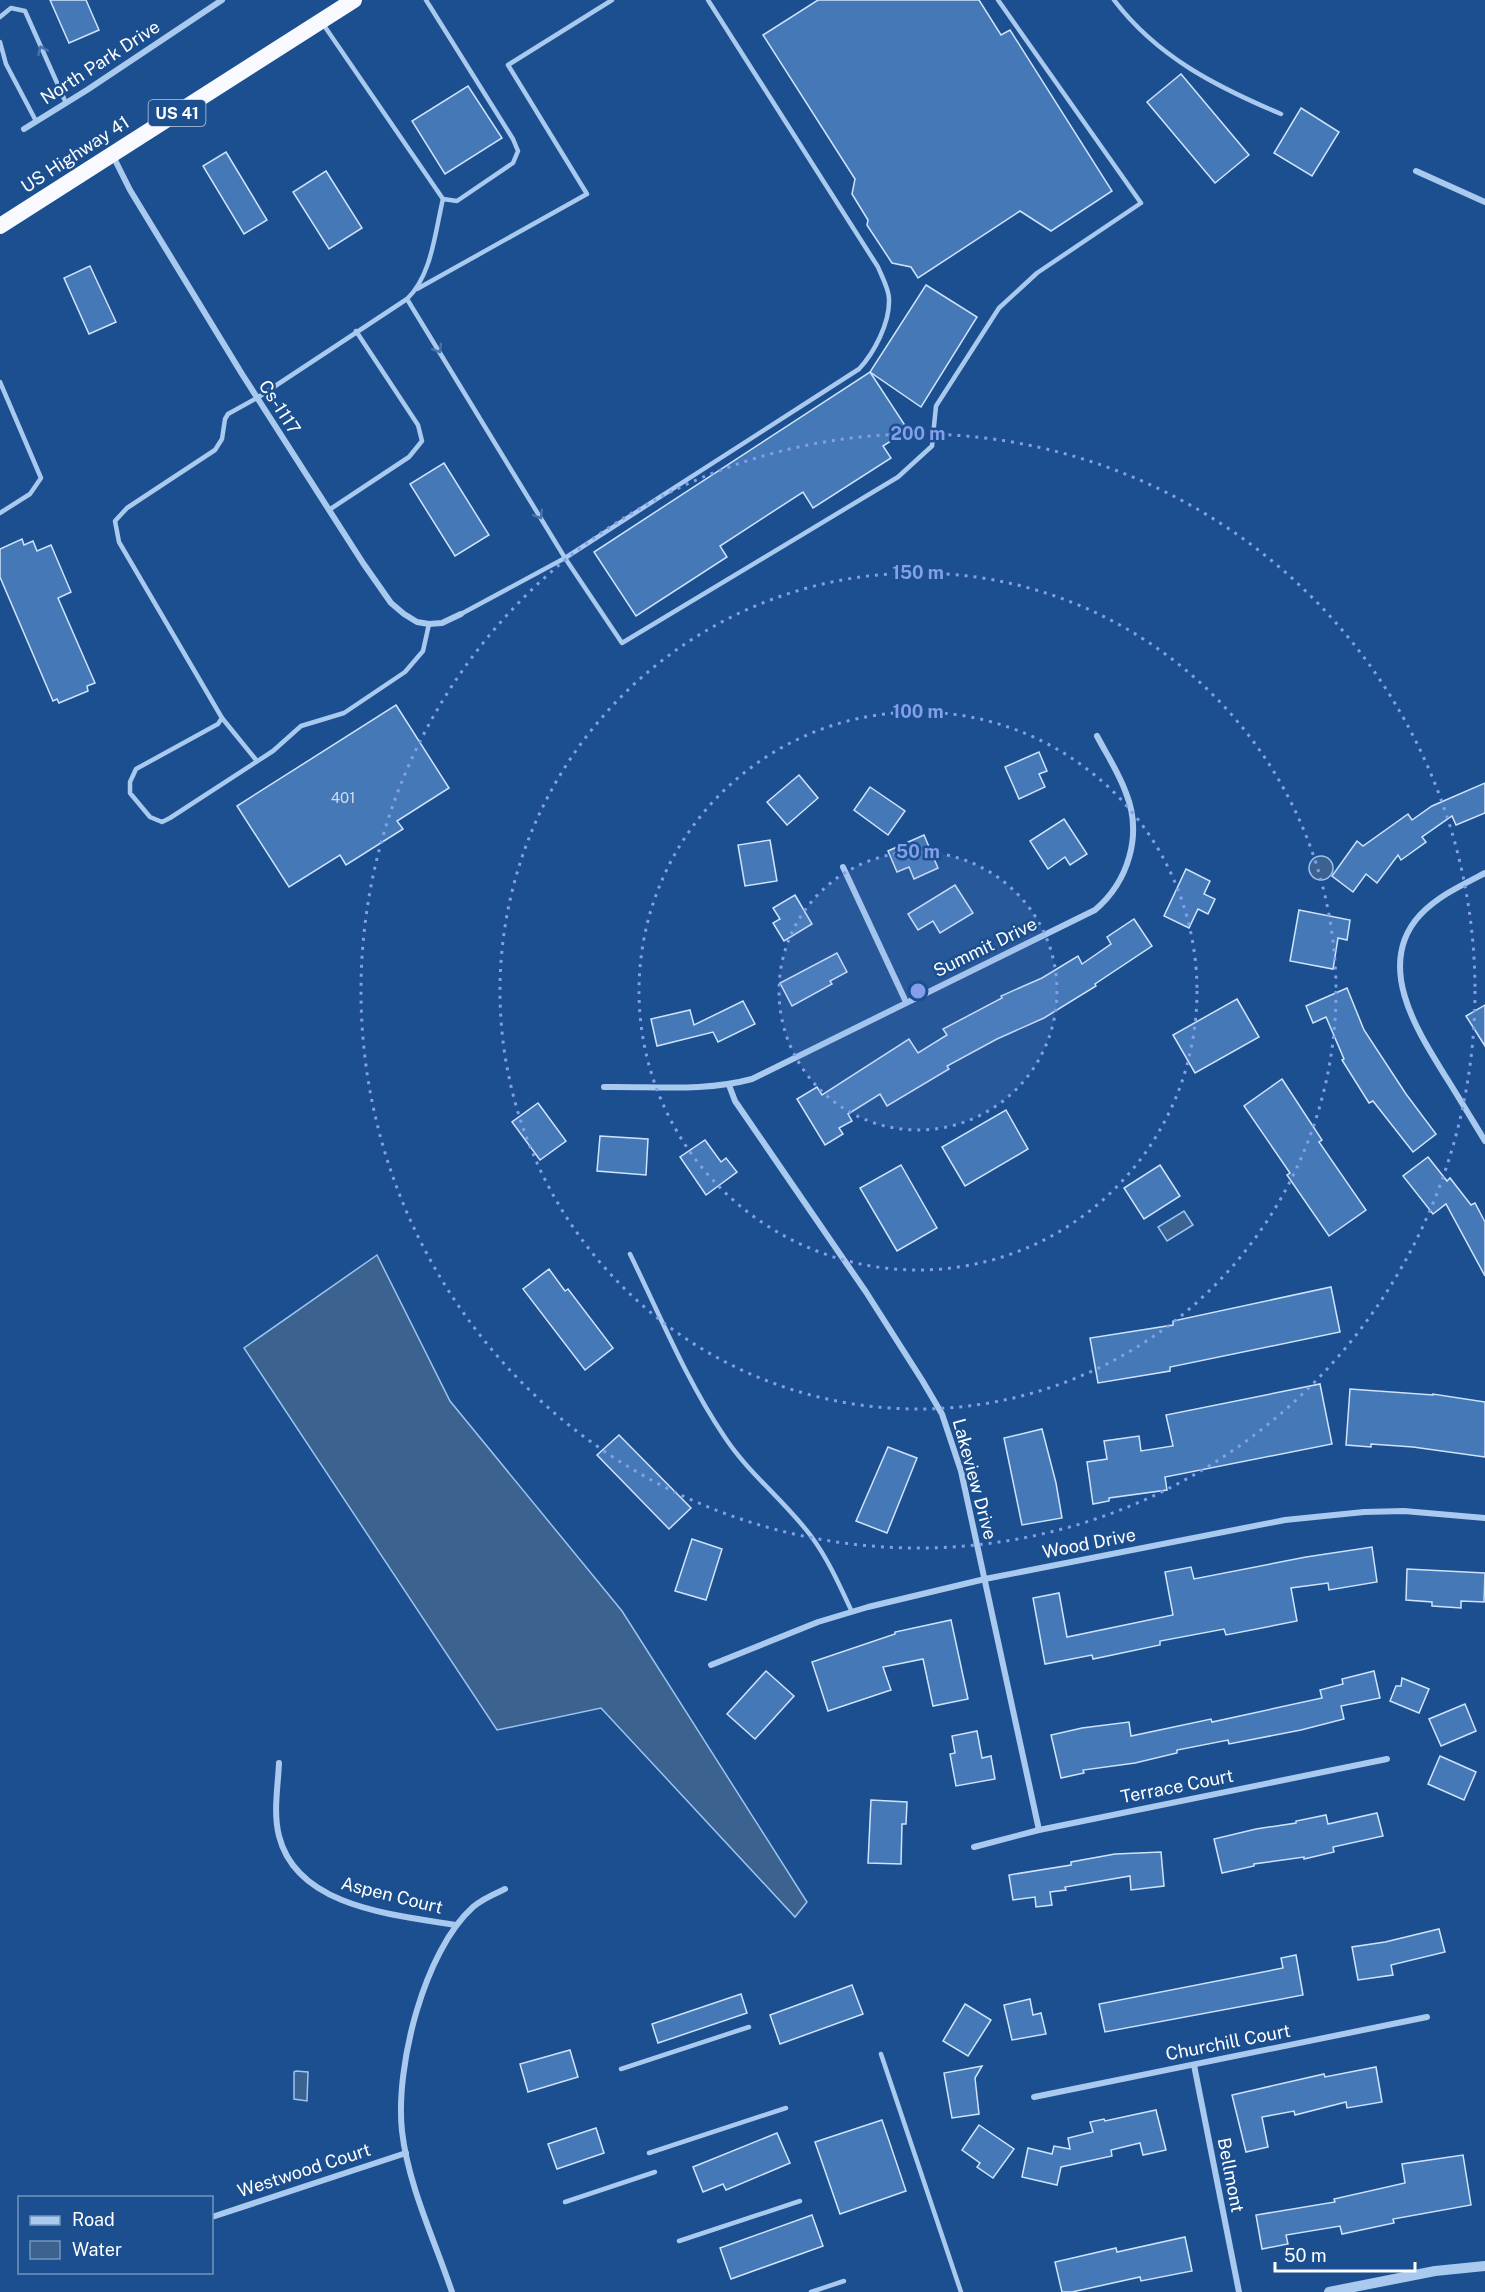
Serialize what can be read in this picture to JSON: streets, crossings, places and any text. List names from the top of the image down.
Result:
{
  "streets": {
    "highway": ["US 41", "US Highway 41"],
    "street": [
      "North Park Drive",
      "Cs-1117",
      "Summit Drive",
      "Lakeview Drive",
      "Wood Drive",
      "Terrace Court",
      "Aspen Court",
      "Churchill Court",
      "Westwood Court",
      "Bellmont"
    ]
  },
  "crossings": [
    ["US Highway 41", "Cs-1117"],
    ["Summit Drive", "Lakeview Drive"],
    ["Lakeview Drive", "Wood Drive"],
    ["Lakeview Drive", "Terrace Court"],
    ["Churchill Court", "Bellmont"]
  ],
  "house_numbers": ["401"],
  "legend": ["Road", "Water"],
  "scale_bar": "50 m",
  "rings": [
    "200 m",
    "150 m",
    "100 m",
    "50 m"
  ]
}
